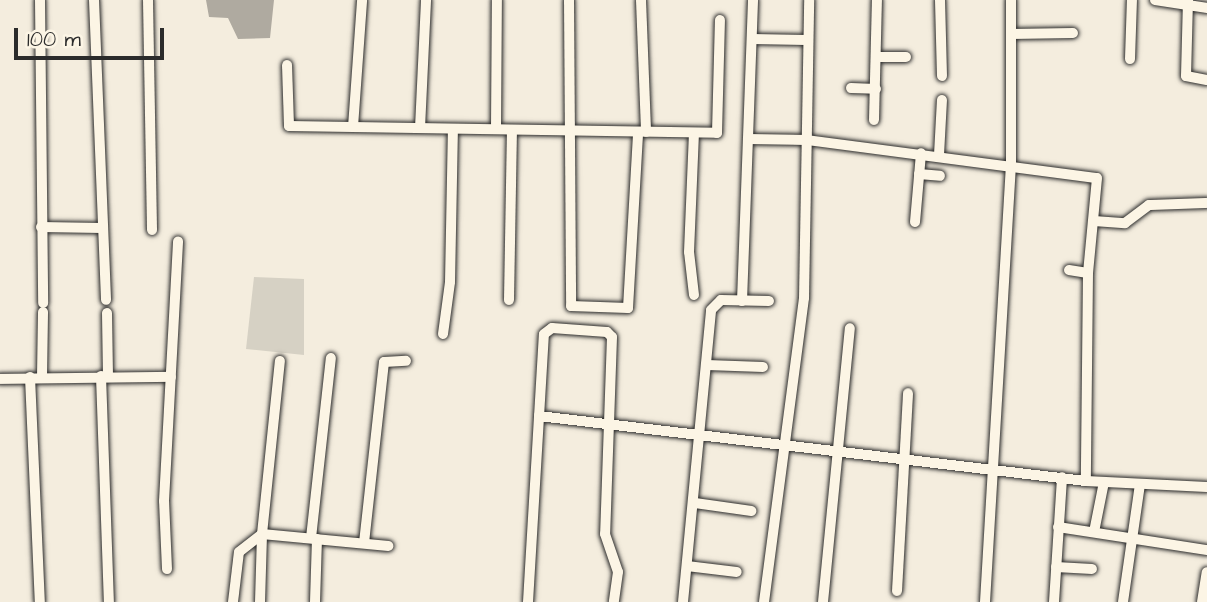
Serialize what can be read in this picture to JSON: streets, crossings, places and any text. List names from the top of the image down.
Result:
{
  "scale_bar": "100 m"
}
